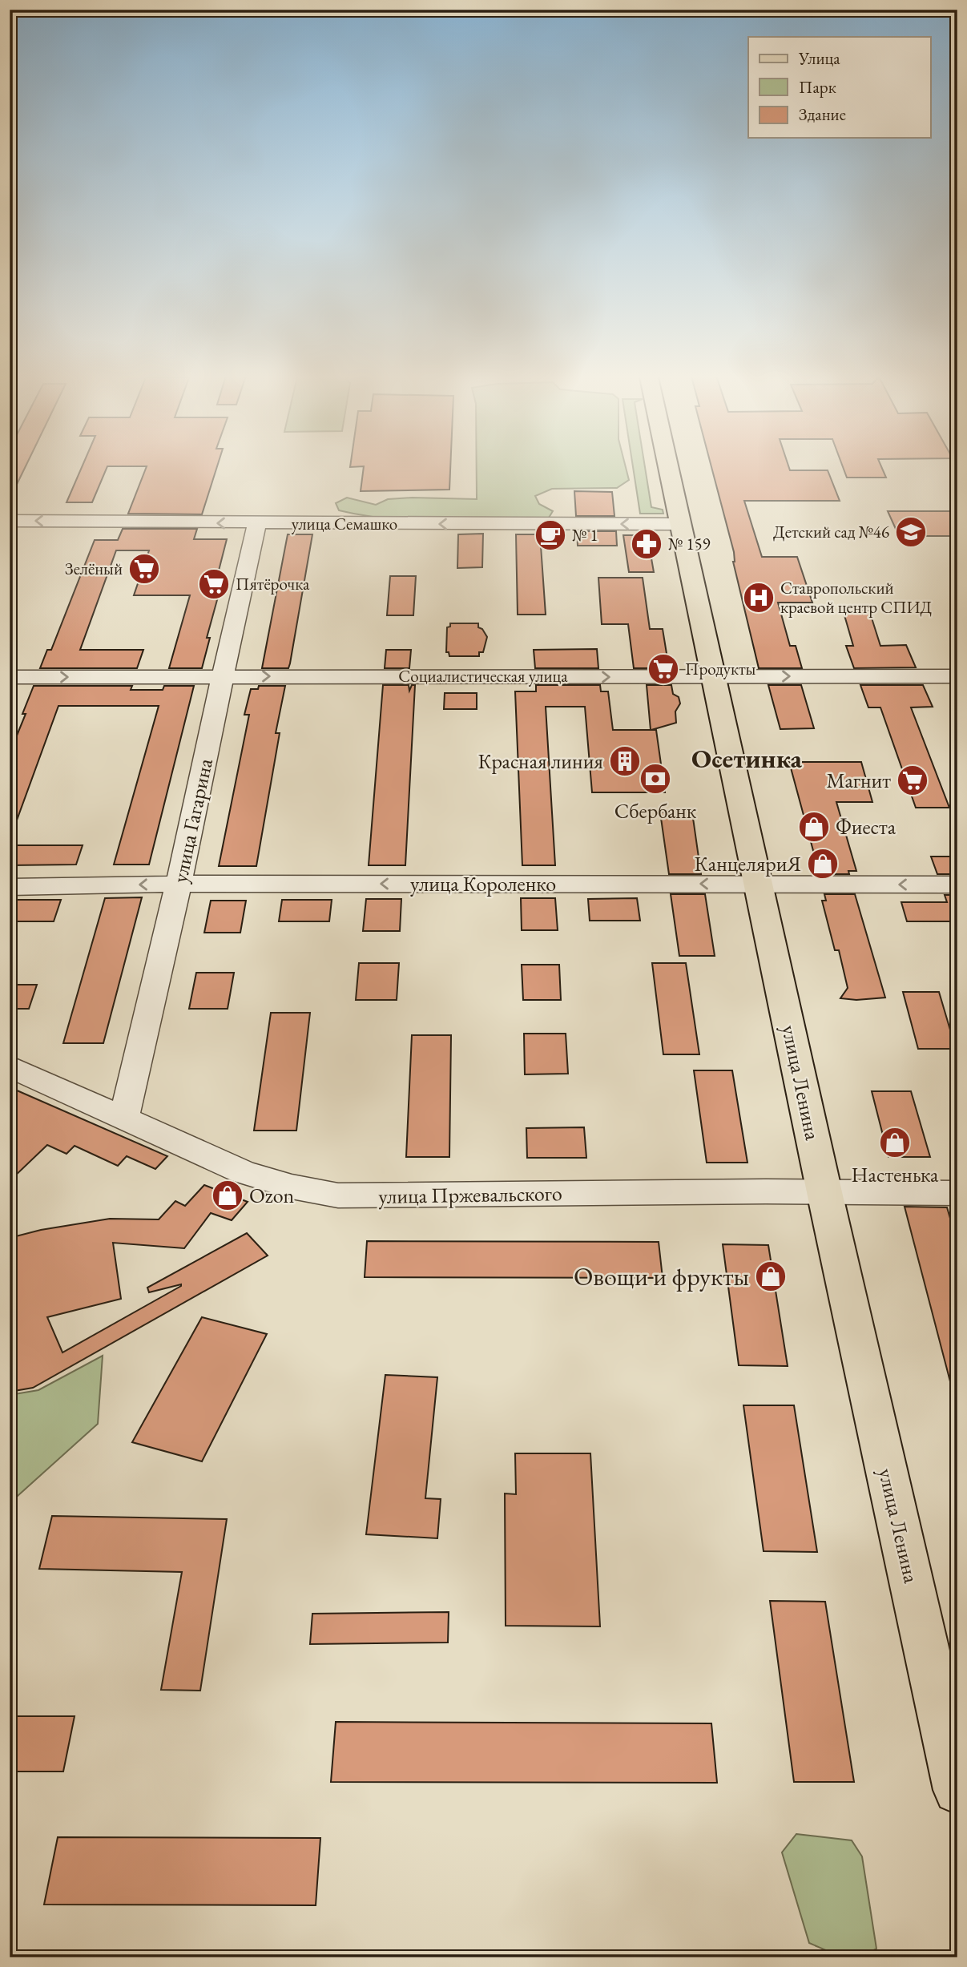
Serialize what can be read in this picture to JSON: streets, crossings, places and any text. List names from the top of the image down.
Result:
{
  "streets": {
    "main road": ["улица Ленина"],
    "street": [
      "улица Семашко",
      "Социалистическая улица",
      "улица Гагарина",
      "улица Короленко",
      "улица Пржевальского"
    ]
  },
  "crossings": [
    ["улица Семашко", "улица Гагарина"],
    ["улица Семашко", "улица Ленина"],
    ["Социалистическая улица", "улица Гагарина"],
    ["Социалистическая улица", "улица Ленина"],
    ["улица Гагарина", "улица Короленко"],
    ["улица Гагарина", "улица Пржевальского"],
    ["улица Короленко", "улица Ленина"],
    ["улица Ленина", "улица Пржевальского"]
  ],
  "one_way": ["улица Семашко", "Социалистическая улица", "улица Короленко"],
  "districts": ["Осетинка"],
  "places": {
    "school or university": ["Детский сад №46"],
    "cafe": ["№ 1"],
    "pharmacy": ["№ 159"],
    "supermarket": [
      "Зелёный",
      "Пятёрочка",
      "Продукты",
      "Магнит"
    ],
    "hospital": ["Ставропольский краевой центр СПИД"],
    "building": ["Красная линия"],
    "bank": ["Сбербанк"],
    "shop": [
      "Фиеста",
      "КанцеляриЯ",
      "Настенька",
      "Ozon",
      "Овощи и фрукты"
    ]
  },
  "legend": ["Улица", "Парк", "Здание"]
}
